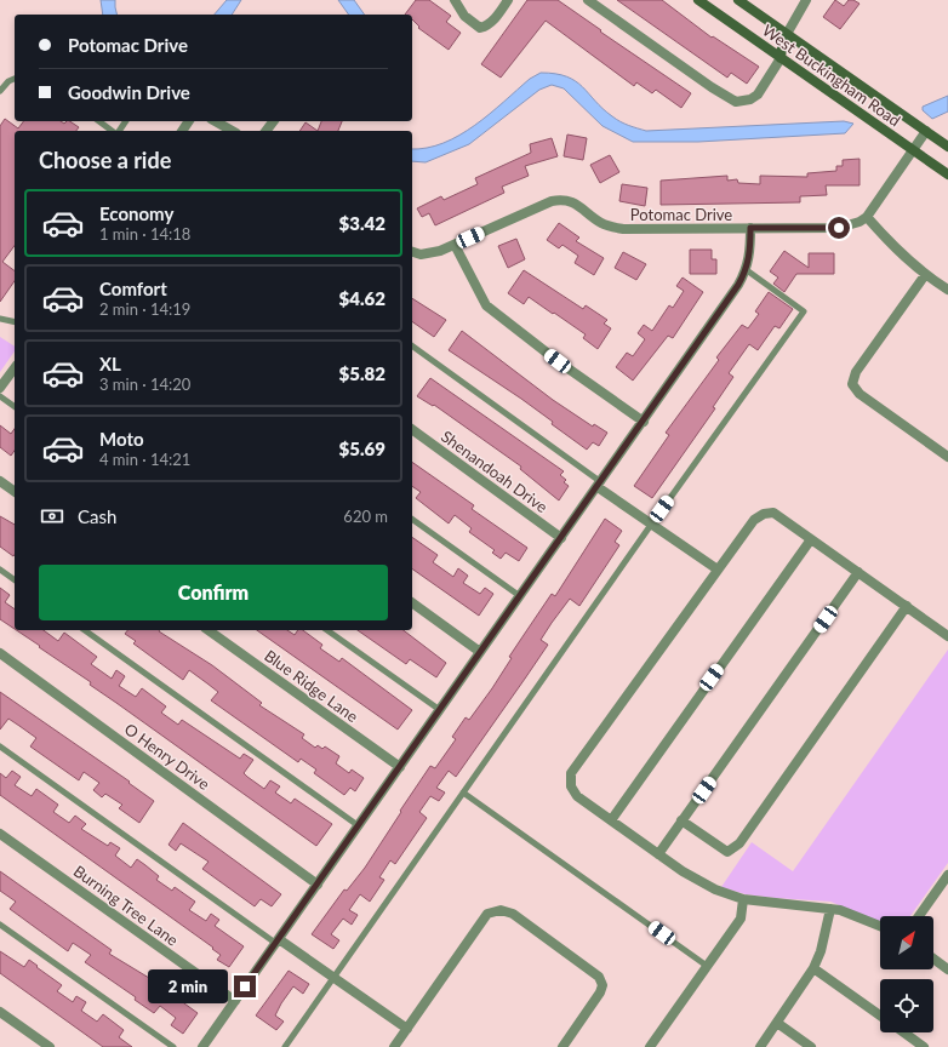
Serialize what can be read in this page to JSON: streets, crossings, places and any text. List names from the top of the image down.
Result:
{
  "streets": {
    "main road": ["West Buckingham Road"],
    "street": [
      "Potomac Drive",
      "Shenandoah Drive",
      "Blue Ridge Lane",
      "O Henry Drive",
      "Burning Tree Lane"
    ]
  },
  "north": "top right",
  "page": {
    "banner": ["Potomac Drive", "Goodwin Drive"],
    "heading": "Choose a ride",
    "list": [
      {
        "name": "Economy",
        "note": "1 min · 14:18",
        "value": "$3.42"
      },
      {
        "name": "Comfort",
        "note": "2 min · 14:19",
        "value": "$4.62"
      },
      {
        "name": "XL",
        "note": "3 min · 14:20",
        "value": "$5.82"
      },
      {
        "name": "Moto",
        "note": "4 min · 14:21",
        "value": "$5.69"
      }
    ],
    "pay": ["Cash", "620 m"],
    "buttons": "Confirm",
    "bubble": "2 min"
  }
}
